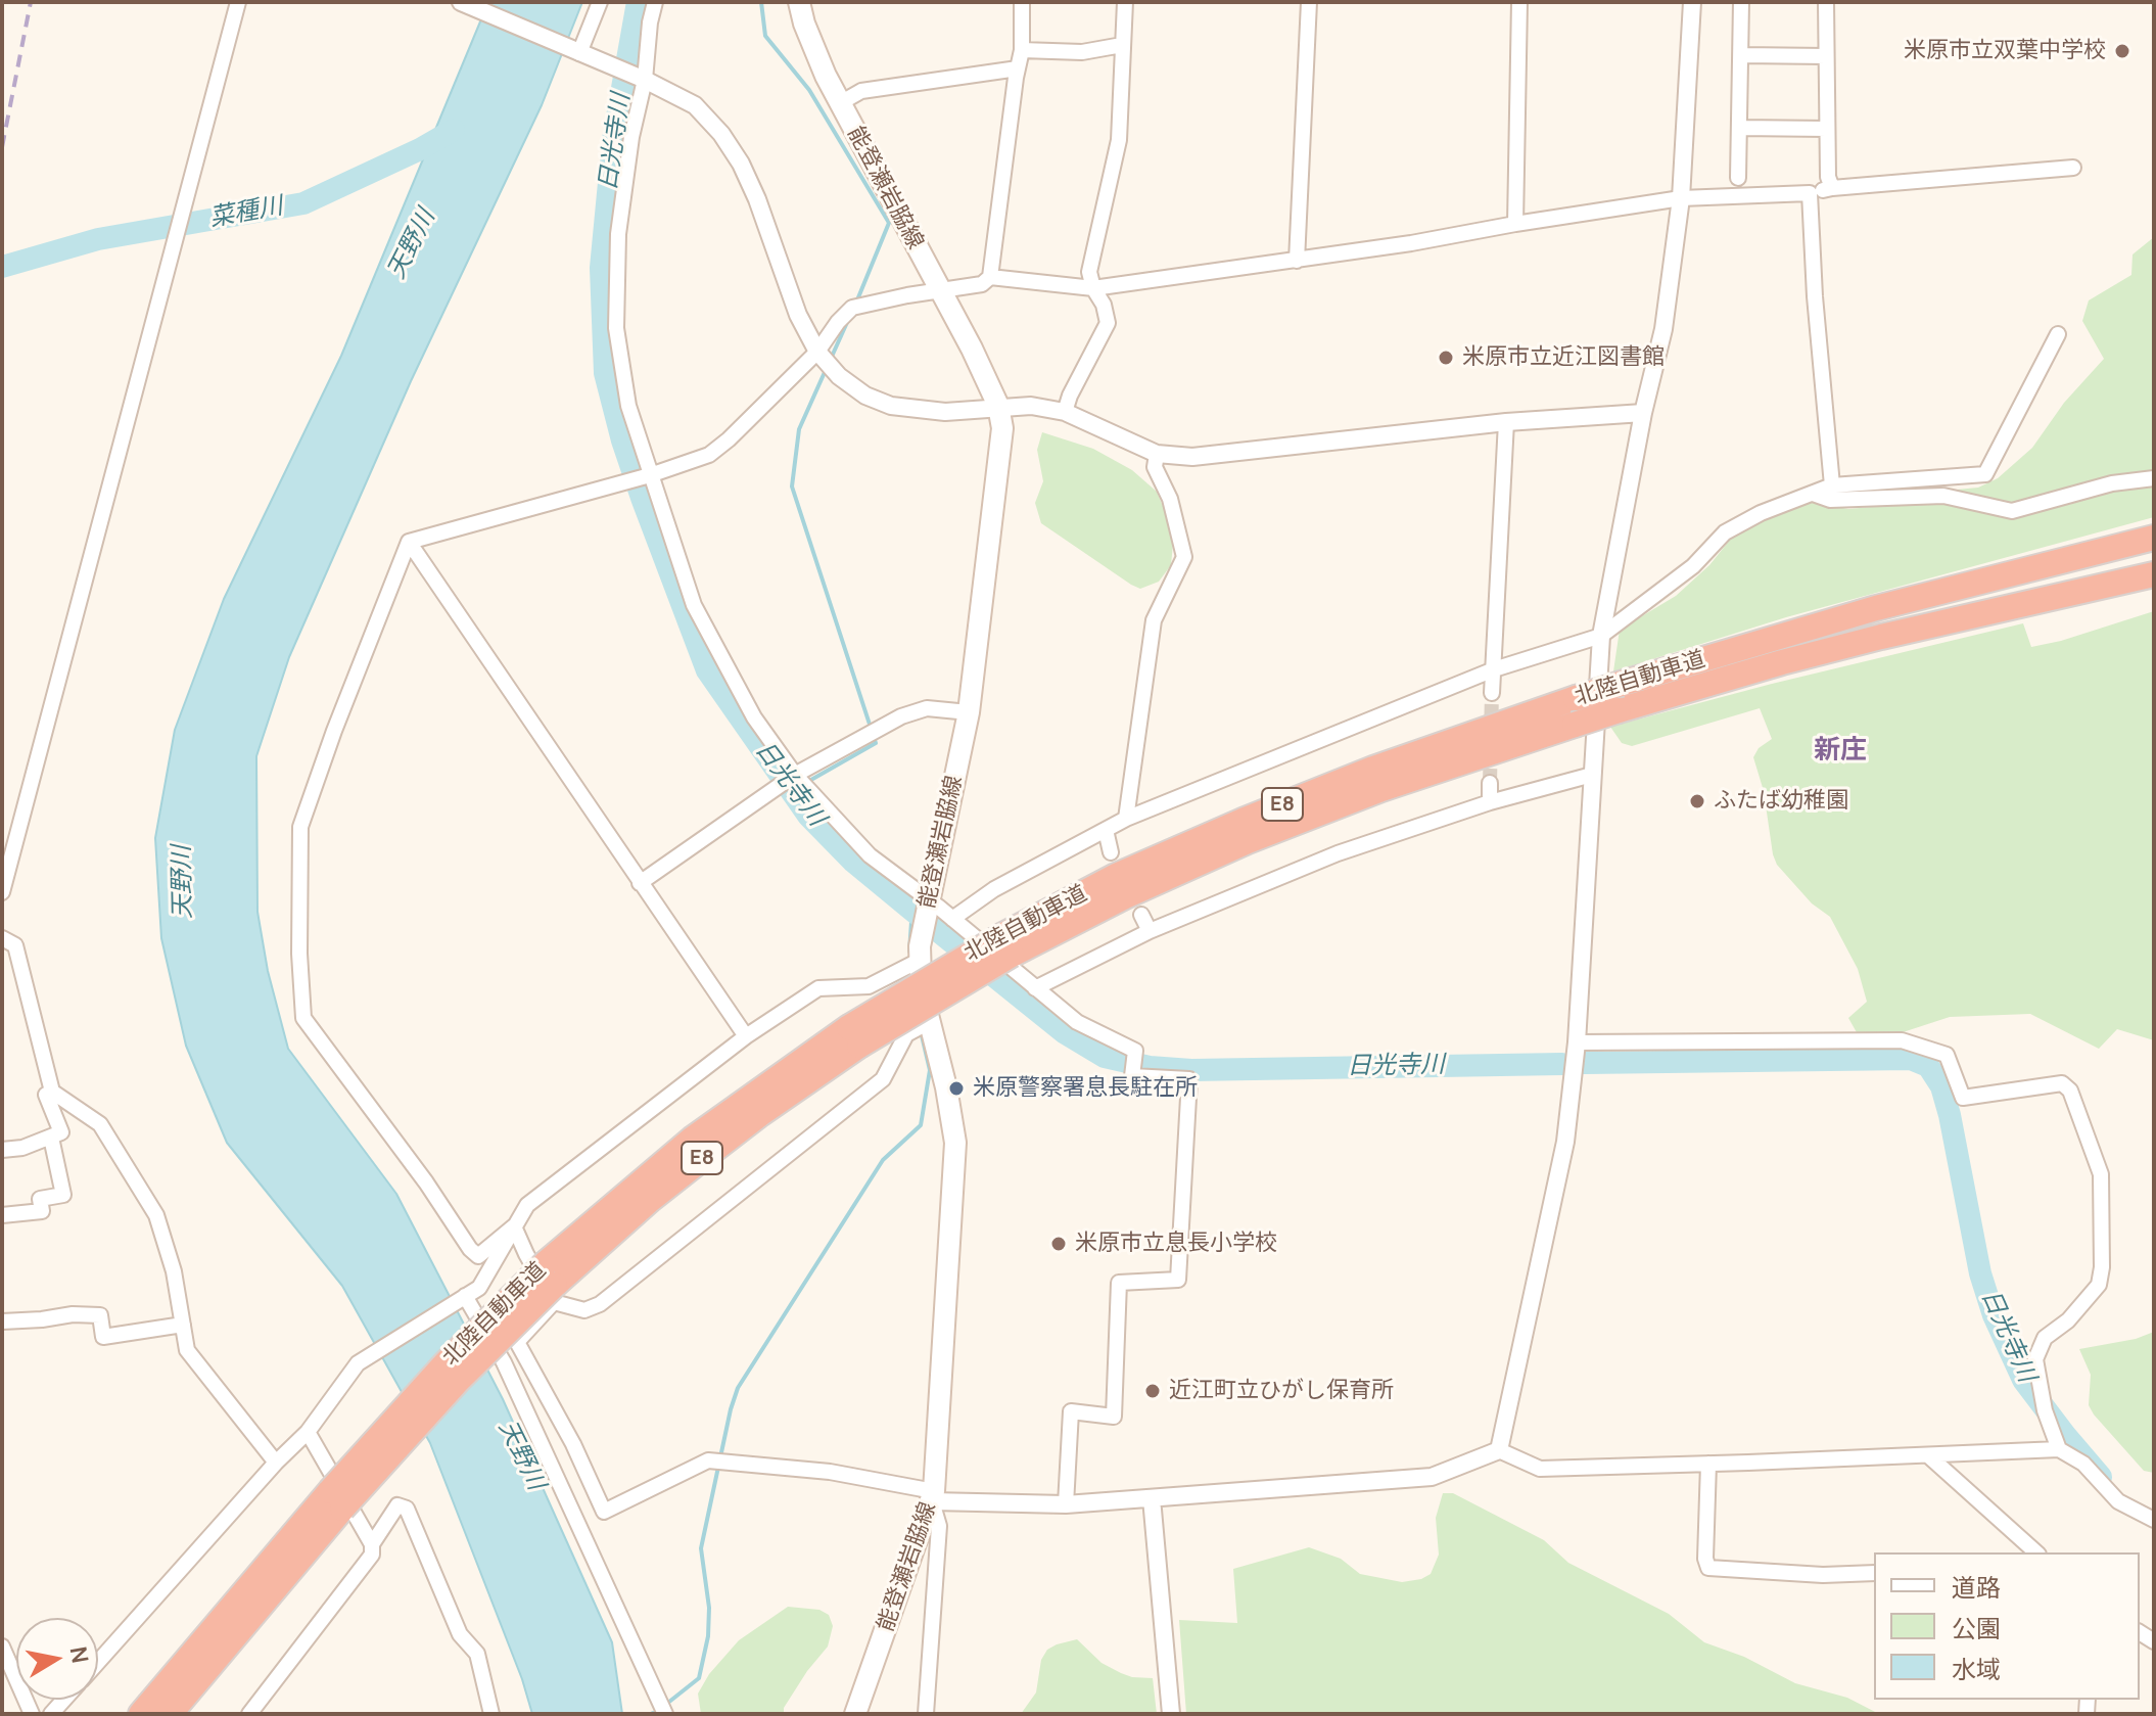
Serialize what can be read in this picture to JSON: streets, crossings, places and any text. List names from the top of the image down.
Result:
{
  "streets": {
    "highway": ["北陸自動車道", "E8"],
    "main road": ["能登瀬岩脇線"]
  },
  "districts": ["新庄"],
  "water": ["日光寺川", "菜種川", "天野川"],
  "places": [
    "米原市立双葉中学校",
    "米原市立近江図書館",
    "ふたば幼稚園",
    "米原警察署息長駐在所",
    "米原市立息長小学校",
    "近江町立ひがし保育所"
  ],
  "legend": ["道路", "公園", "水域"],
  "north": "right"
}
